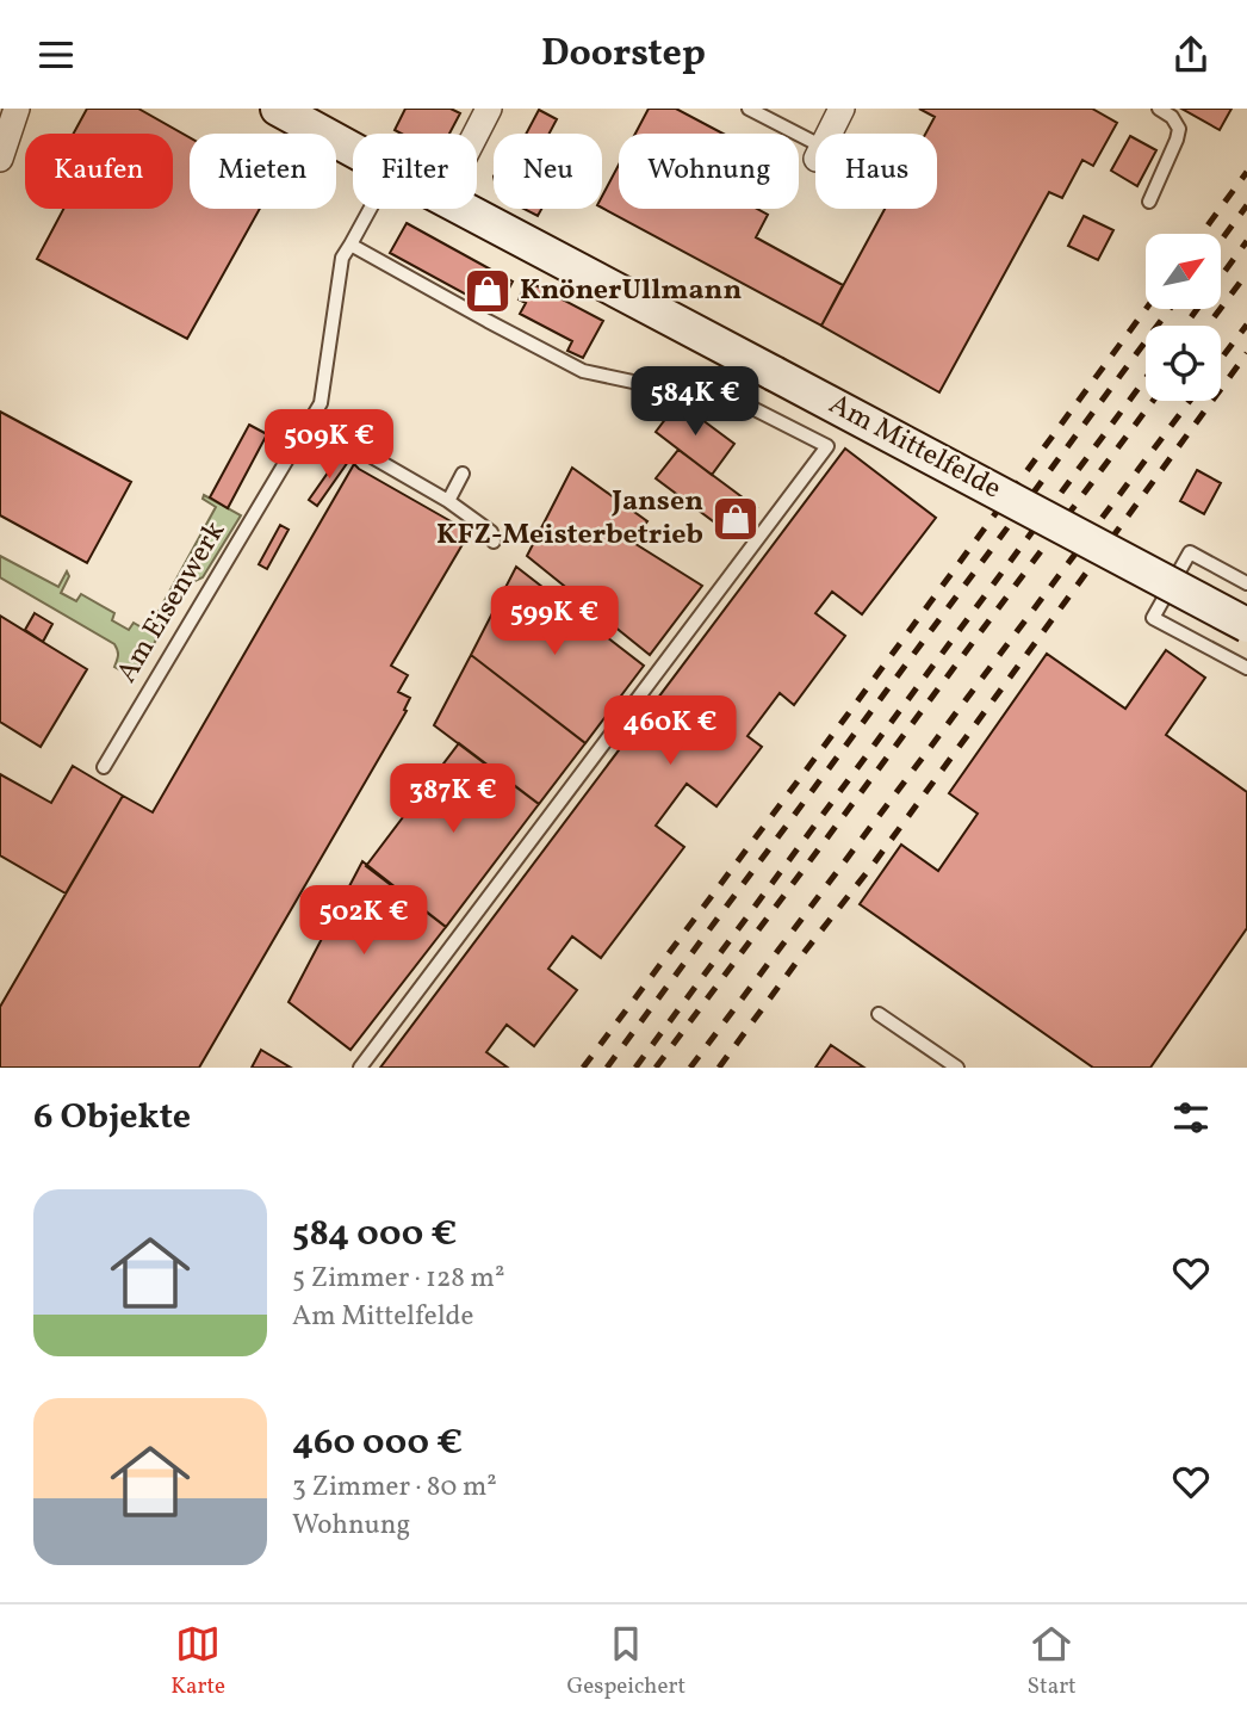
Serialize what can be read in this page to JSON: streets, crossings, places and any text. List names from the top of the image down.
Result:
{
  "streets": {
    "street": ["Am Mittelfelde"],
    "lane": ["Am Eisenwerk"]
  },
  "crossings": [
    ["Am Mittelfelde", "Am Eisenwerk"]
  ],
  "places": {
    "shop": ["KnönerUllmann", "Jansen KFZ-Meisterbetrieb"]
  },
  "north": "top right",
  "page": {
    "header": "Doorstep",
    "chip": [
      "Kaufen",
      "Mieten",
      "Filter",
      "Neu",
      "Wohnung",
      "Haus"
    ],
    "price": [
      "584K €",
      "509K €",
      "599K €",
      "460K €",
      "387K €",
      "502K €"
    ],
    "heading": "6 Objekte",
    "list": [
      {
        "name": "584 000 €",
        "note": "5 Zimmer · 128 m² · Am Mittelfelde"
      },
      {
        "name": "460 000 €",
        "note": "3 Zimmer · 80 m² · Wohnung"
      }
    ],
    "tabs": ["Karte", "Gespeichert", "Start"]
  }
}
